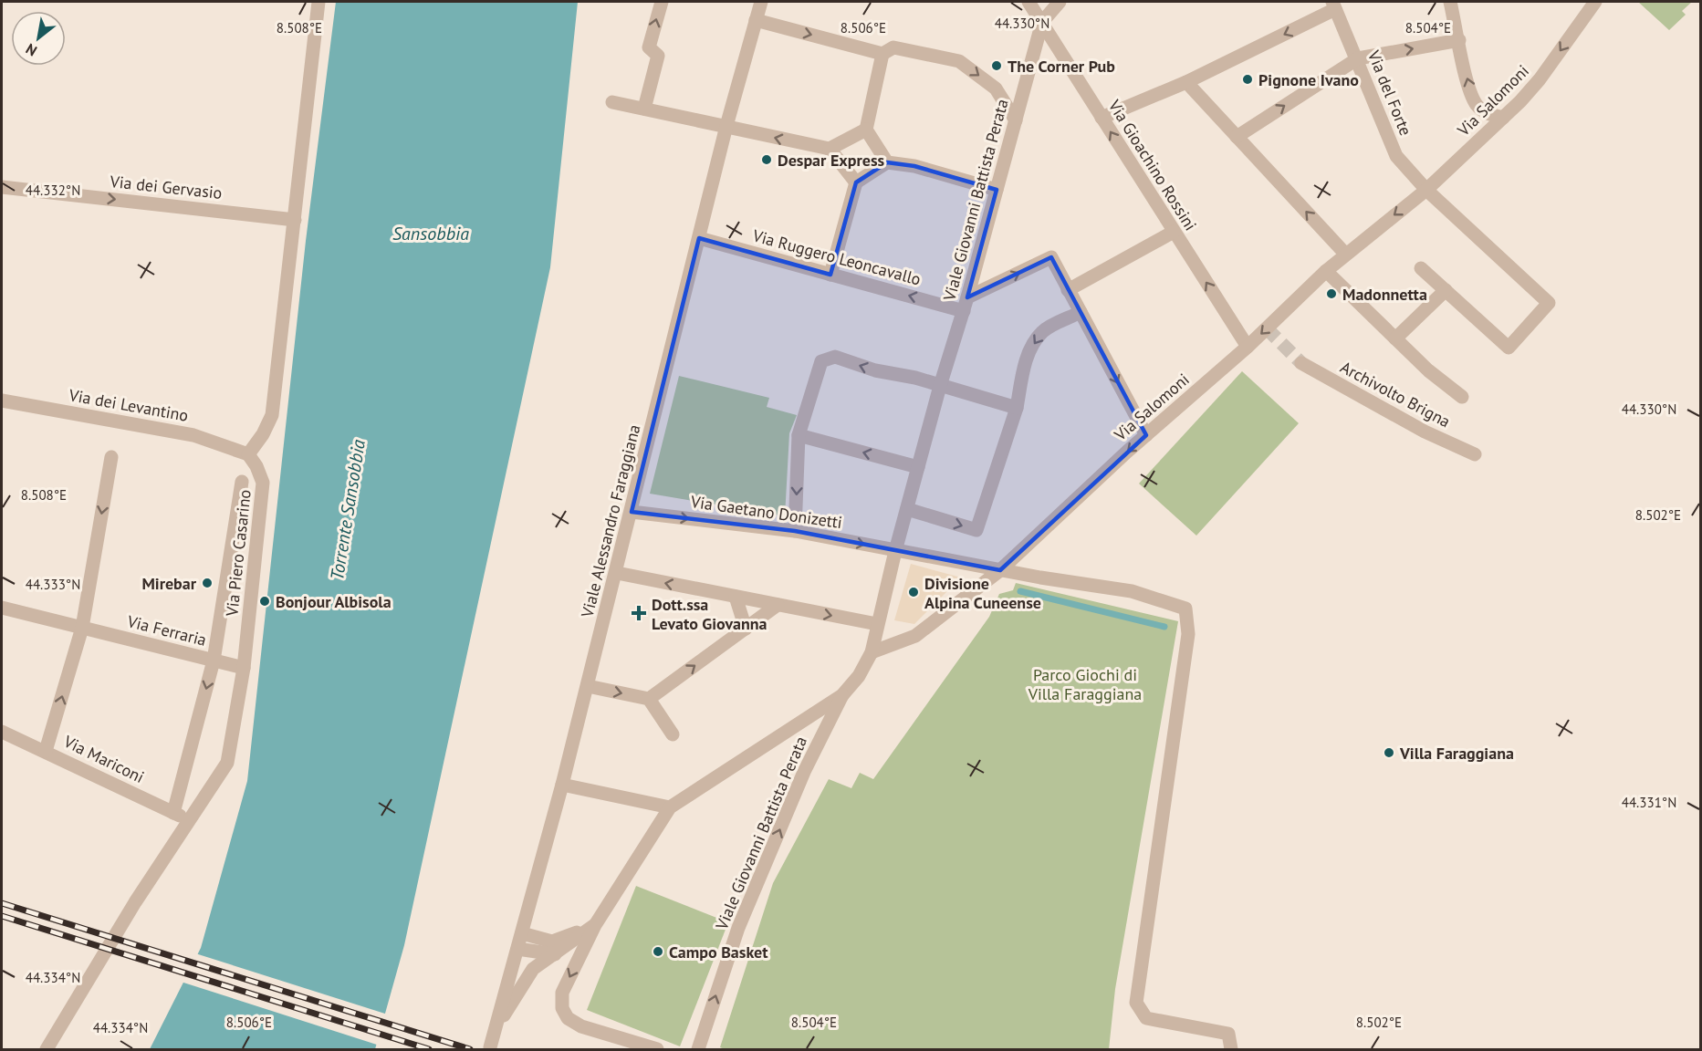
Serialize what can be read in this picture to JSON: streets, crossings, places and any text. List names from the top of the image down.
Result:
{
  "streets": {
    "street": [
      "Via del Forte",
      "Via Salomoni",
      "Via Gioachino Rossini",
      "Via dei Gervasio",
      "Viale Giovanni Battista Perata",
      "Via Ruggero Leoncavallo",
      "Archivolto Brigna",
      "Via dei Levantino",
      "Via Gaetano Donizetti",
      "Viale Alessandro Faraggiana",
      "Via Piero Casarino",
      "Via Ferraria",
      "Via Mariconi"
    ]
  },
  "crossings": [
    ["Via del Forte", "Via Salomoni"],
    ["Via Salomoni", "Via Gioachino Rossini"],
    ["Via Salomoni", "Viale Giovanni Battista Perata"],
    ["Via Gioachino Rossini", "Viale Giovanni Battista Perata"],
    ["Viale Giovanni Battista Perata", "Via Ruggero Leoncavallo"],
    ["Viale Giovanni Battista Perata", "Via Gaetano Donizetti"],
    ["Viale Giovanni Battista Perata", "Viale Alessandro Faraggiana"],
    ["Via Ruggero Leoncavallo", "Viale Alessandro Faraggiana"],
    ["Via dei Levantino", "Via Piero Casarino"],
    ["Via Gaetano Donizetti", "Viale Alessandro Faraggiana"],
    ["Via Piero Casarino", "Via Ferraria"],
    ["Via Piero Casarino", "Via Mariconi"]
  ],
  "one_way": ["Via Salomoni", "Via dei Gervasio"],
  "water": ["Sansobbia", "Torrente Sansobbia"],
  "parks": ["Parco Giochi di Villa Faraggiana"],
  "places": {
    "other": [
      "The Corner Pub",
      "Pignone Ivano",
      "Despar Express",
      "Madonnetta",
      "Mirebar",
      "Divisione Alpina Cuneense",
      "Bonjour Albisola",
      "Villa Faraggiana",
      "Campo Basket"
    ],
    "health": ["Dott.ssa Levato Giovanna"]
  },
  "north": "bottom left",
  "coordinates": [
    "44.330°N",
    "8.508°E",
    "8.506°E",
    "8.504°E",
    "44.332°N",
    "8.502°E",
    "44.333°N",
    "44.331°N",
    "44.334°N"
  ]
}
